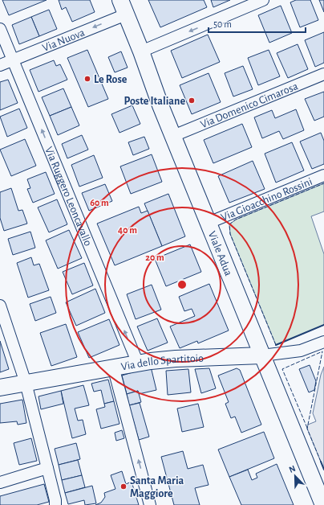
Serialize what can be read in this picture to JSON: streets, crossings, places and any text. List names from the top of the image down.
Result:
{
  "streets": {
    "main road": ["Viale Adua", "Via dello Spartitoio"],
    "street": [
      "Via Nuova",
      "Via Domenico Cimarosa",
      "Via Ruggero Leoncavallo",
      "Via Gioacchino Rossini"
    ]
  },
  "crossings": [
    ["Via Nuova", "Via Ruggero Leoncavallo"],
    ["Via Nuova", "Viale Adua"],
    ["Via Domenico Cimarosa", "Viale Adua"],
    ["Via Ruggero Leoncavallo", "Via dello Spartitoio"],
    ["Via Gioacchino Rossini", "Viale Adua"],
    ["Viale Adua", "Via dello Spartitoio"]
  ],
  "one_way": ["Via Nuova", "Via Ruggero Leoncavallo"],
  "places": ["Le Rose", "Poste Italiane", "Santa Maria Maggiore"],
  "scale_bar": "50 m",
  "north": "top left",
  "rings": ["60 m", "40 m", "20 m"]
}
